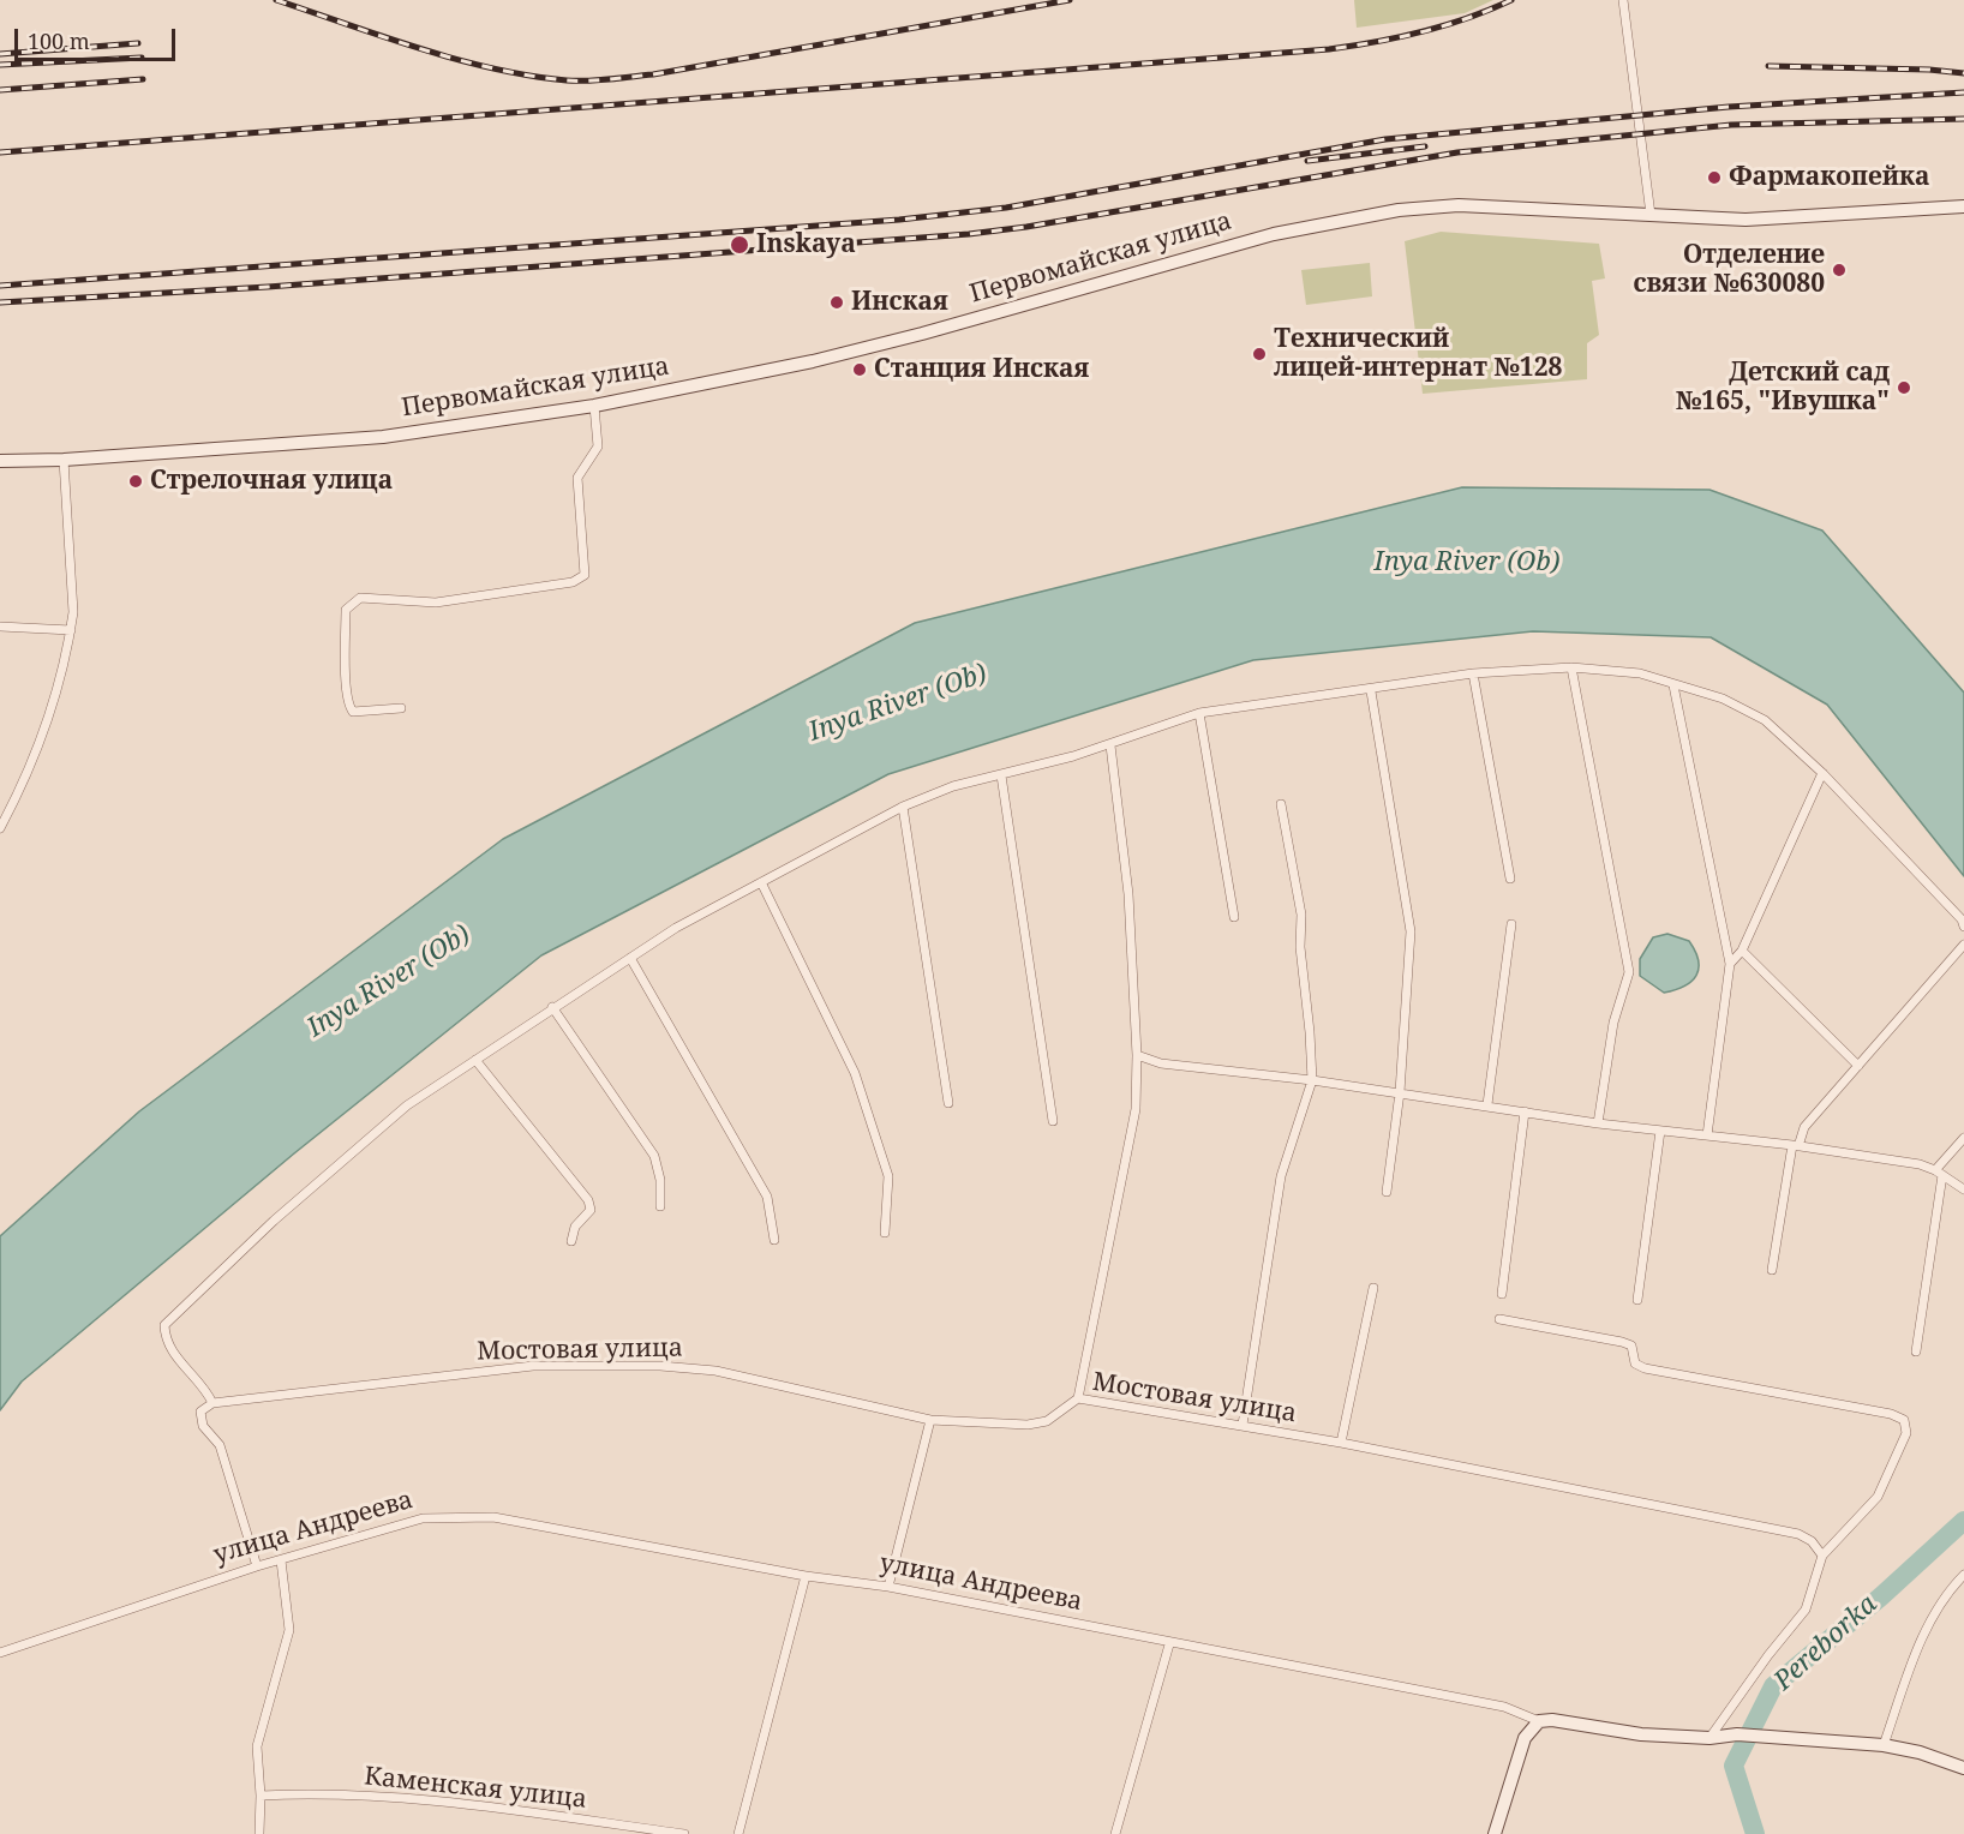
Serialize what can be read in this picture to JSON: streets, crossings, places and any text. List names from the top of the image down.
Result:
{
  "streets": {
    "main road": ["Первомайская улица", "улица Андреева"],
    "street": ["Мостовая улица", "Каменская улица"]
  },
  "water": ["Inya River (Ob)", "Pereborka"],
  "places": [
    "Фармакопейка",
    "Inskaya",
    "Отделение связи №630080",
    "Инская",
    "Технический лицей-интернат №128",
    "Станция Инская",
    "Детский сад №165, \"Ивушка\"",
    "Стрелочная улица"
  ],
  "scale_bar": "100 m"
}
